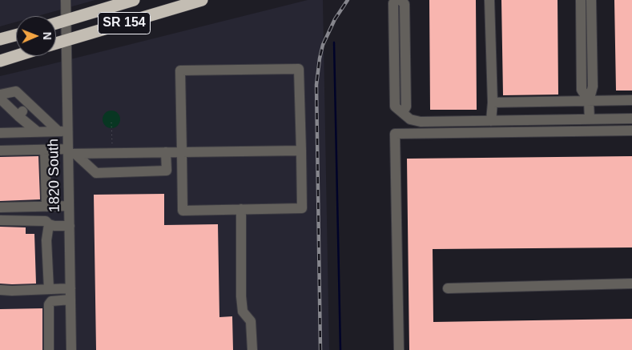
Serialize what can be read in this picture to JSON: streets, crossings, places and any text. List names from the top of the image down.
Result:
{
  "streets": {
    "highway": ["SR 154"],
    "street": ["1820 South"]
  },
  "crossings": [
    ["SR 154", "1820 South"]
  ],
  "north": "right"
}
